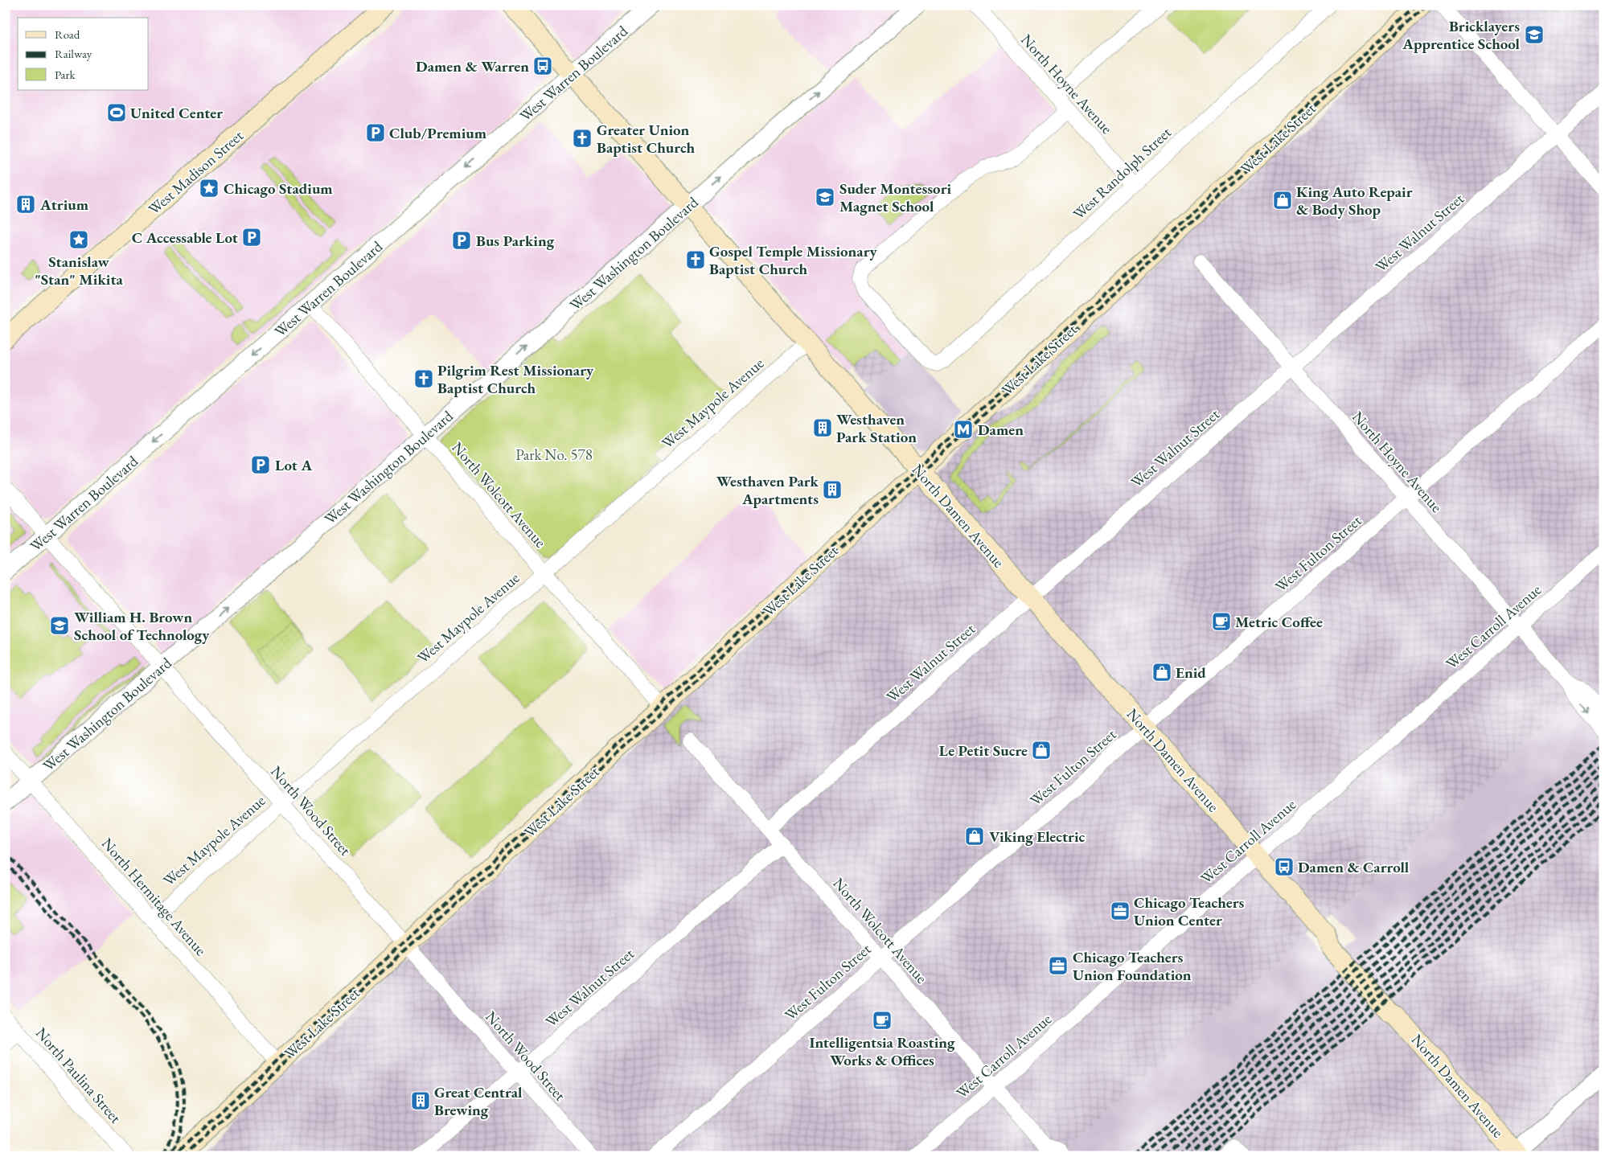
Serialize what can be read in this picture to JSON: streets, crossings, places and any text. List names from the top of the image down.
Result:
{
  "streets": {
    "main road": ["West Lake Street", "West Madison Street", "North Damen Avenue"],
    "street": [
      "West Warren Boulevard",
      "North Hoyne Avenue",
      "West Randolph Street",
      "West Walnut Street",
      "West Washington Boulevard",
      "West Maypole Avenue",
      "North Wolcott Avenue",
      "West Fulton Street",
      "West Carroll Avenue",
      "North Wood Street",
      "North Hermitage Avenue",
      "North Paulina Street"
    ]
  },
  "crossings": [
    ["West Warren Boulevard", "North Wolcott Avenue"],
    ["West Warren Boulevard", "North Damen Avenue"],
    ["West Warren Boulevard", "North Wood Street"],
    ["North Hoyne Avenue", "West Randolph Street"],
    ["North Hoyne Avenue", "West Walnut Street"],
    ["North Hoyne Avenue", "West Fulton Street"],
    ["North Hoyne Avenue", "West Carroll Avenue"],
    ["West Lake Street", "North Wolcott Avenue"],
    ["West Lake Street", "North Damen Avenue"],
    ["West Lake Street", "North Wood Street"],
    ["West Lake Street", "North Hermitage Avenue"],
    ["West Walnut Street", "North Wolcott Avenue"],
    ["West Walnut Street", "North Damen Avenue"],
    ["West Walnut Street", "North Wood Street"],
    ["West Washington Boulevard", "North Wolcott Avenue"],
    ["West Washington Boulevard", "North Damen Avenue"],
    ["West Washington Boulevard", "North Wood Street"],
    ["West Washington Boulevard", "North Hermitage Avenue"],
    ["West Maypole Avenue", "North Wolcott Avenue"],
    ["West Maypole Avenue", "North Damen Avenue"],
    ["West Maypole Avenue", "North Wood Street"],
    ["West Maypole Avenue", "North Hermitage Avenue"],
    ["North Wolcott Avenue", "West Fulton Street"],
    ["North Wolcott Avenue", "West Carroll Avenue"],
    ["North Damen Avenue", "West Fulton Street"],
    ["North Damen Avenue", "West Carroll Avenue"]
  ],
  "one_way": ["West Warren Boulevard", "West Washington Boulevard"],
  "parks": ["Park No. 578"],
  "places": {
    "school or university": ["Bricklayers Apprentice School", "Suder Montessori Magnet School", "William H. Brown School of Technology"],
    "bus stop": ["Damen & Warren", "Damen & Carroll"],
    "sports": ["United Center"],
    "parking": [
      "Club/Premium",
      "C Accessable Lot",
      "Bus Parking",
      "Lot A"
    ],
    "church": ["Greater Union Baptist Church", "Gospel Temple Missionary Baptist Church", "Pilgrim Rest Missionary Baptist Church"],
    "place": ["Chicago Stadium", "Stanislaw \"Stan\" Mikita"],
    "shop": [
      "King Auto Repair & Body Shop",
      "Enid",
      "Le Petit Sucre",
      "Viking Electric"
    ],
    "building": [
      "Atrium",
      "Westhaven Park Station",
      "Westhaven Park Apartments",
      "Great Central Brewing"
    ],
    "metro station": ["Damen"],
    "cafe": ["Metric Coffee", "Intelligentsia Roasting Works & Offices"],
    "office": ["Chicago Teachers Union Center", "Chicago Teachers Union Foundation"]
  },
  "legend": ["Road", "Railway", "Park"]
}
